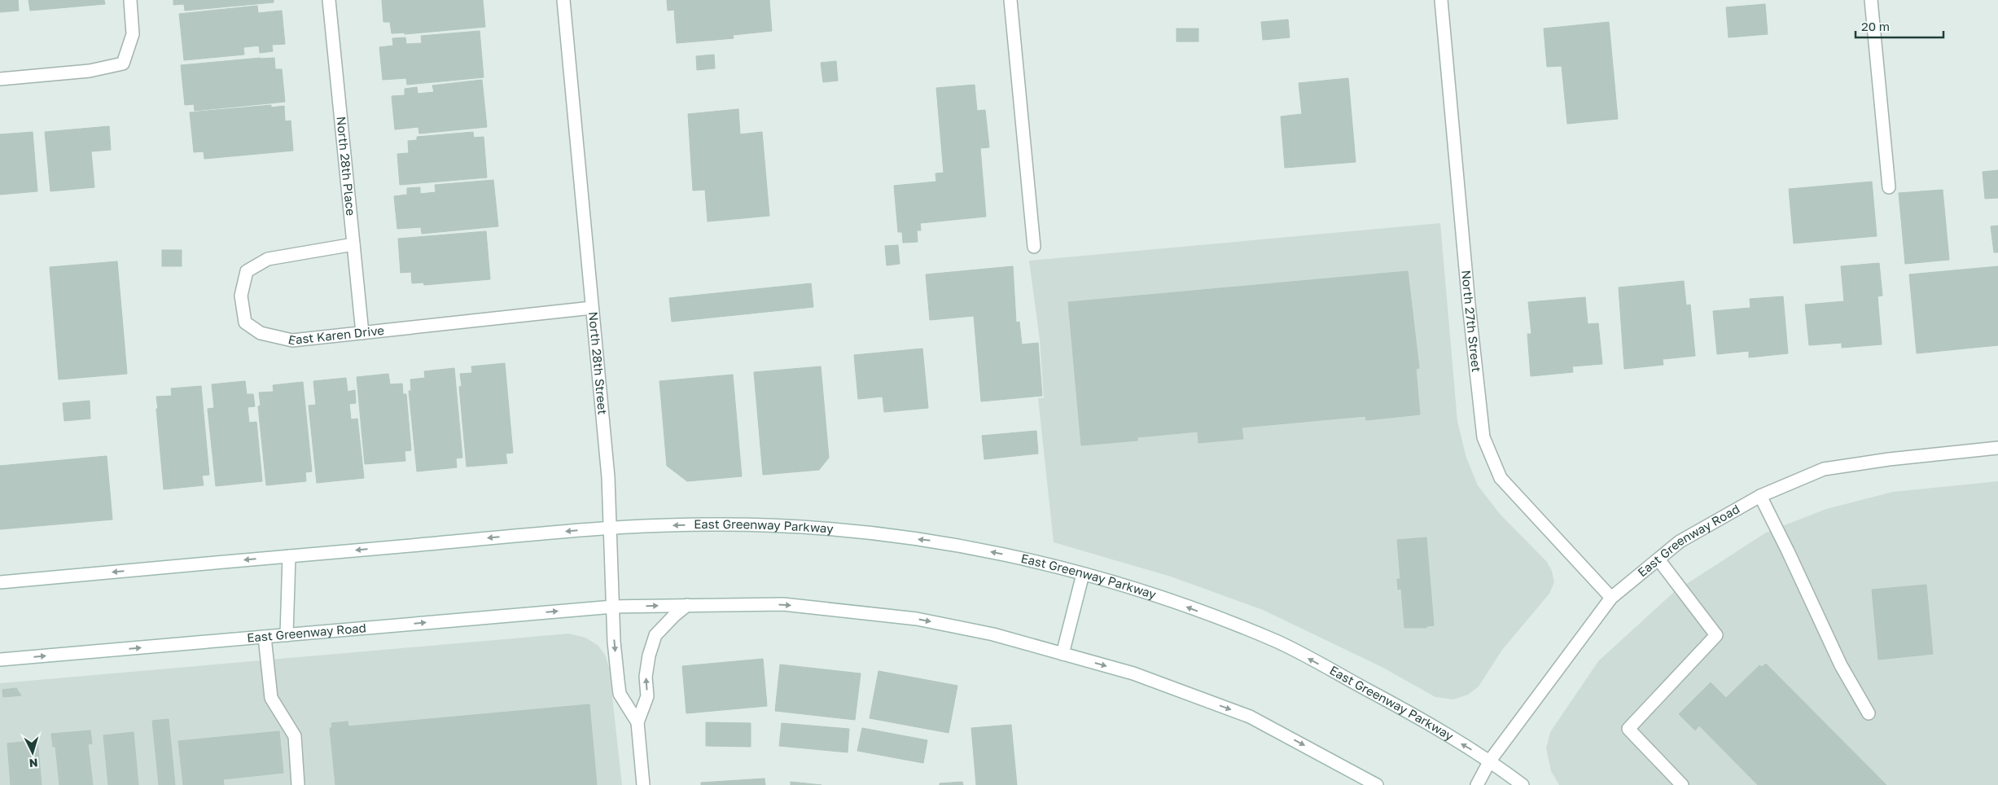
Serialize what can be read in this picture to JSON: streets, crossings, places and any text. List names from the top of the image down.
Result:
{
  "streets": {
    "street": [
      "North 28th Place",
      "North 27th Street",
      "East Karen Drive",
      "North 28th Street",
      "East Greenway Parkway",
      "East Greenway Road"
    ]
  },
  "crossings": [
    ["North 28th Place", "East Karen Drive"],
    ["North 27th Street", "East Greenway Road"],
    ["East Karen Drive", "North 28th Street"],
    ["North 28th Street", "East Greenway Parkway"],
    ["North 28th Street", "East Greenway Road"],
    ["East Greenway Parkway", "East Greenway Road"]
  ],
  "scale_bar": "20 m",
  "north": "bottom"
}
